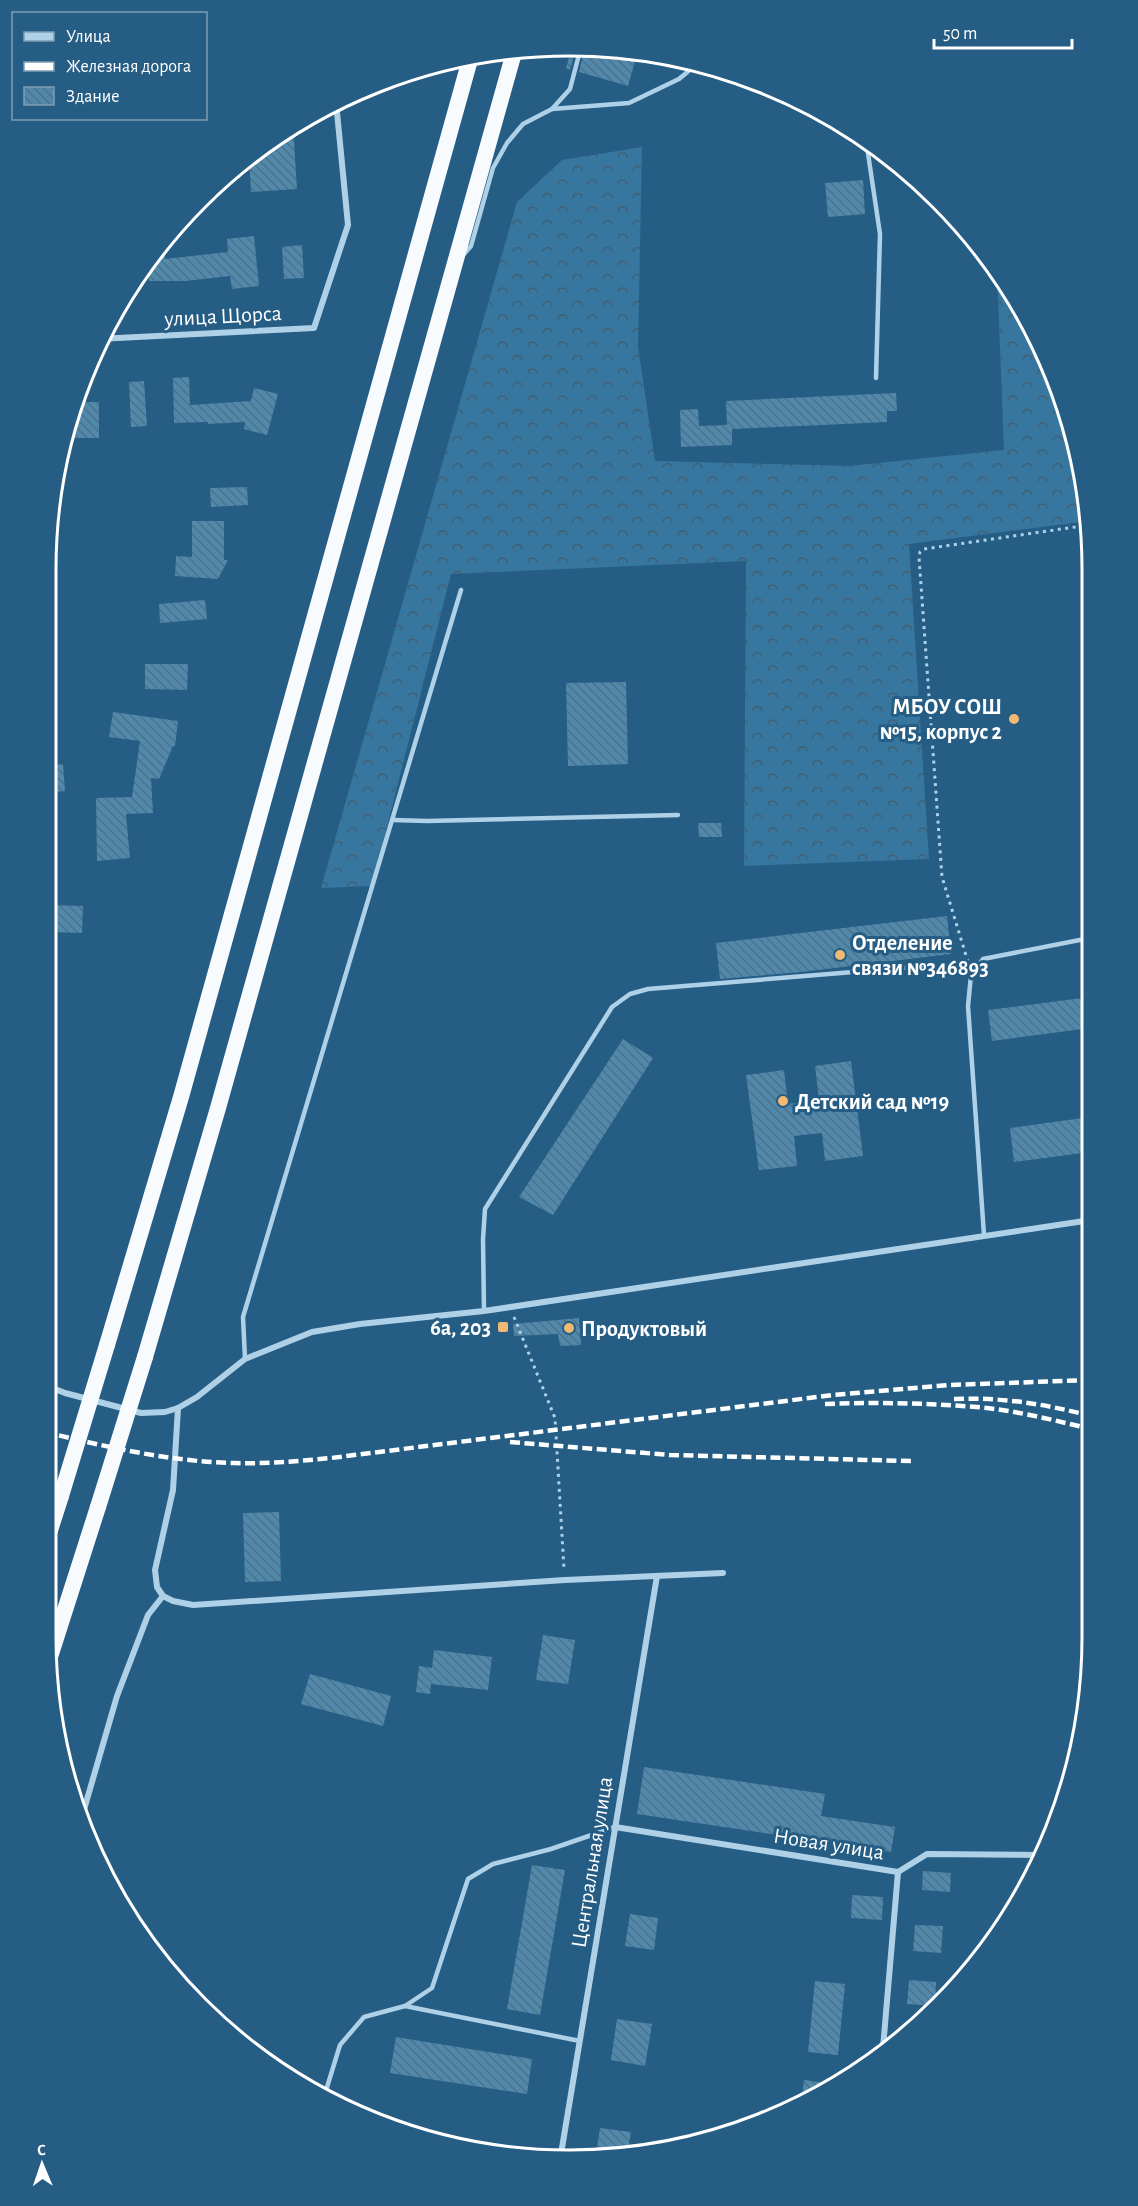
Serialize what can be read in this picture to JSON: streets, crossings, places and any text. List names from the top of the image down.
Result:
{
  "streets": {
    "street": ["улица Щорса", "Новая улица", "Центральная улица"]
  },
  "crossings": [
    ["Новая улица", "Центральная улица"]
  ],
  "places": {
    "other": [
      "МБОУ СОШ №15, корпус 2",
      "Отделение связи №346893",
      "Детский сад №19",
      "Продуктовый"
    ],
    "transit": ["6a, 203"]
  },
  "legend": ["Улица", "Железная дорога", "Здание"],
  "scale_bar": "50 m",
  "north": "top"
}
